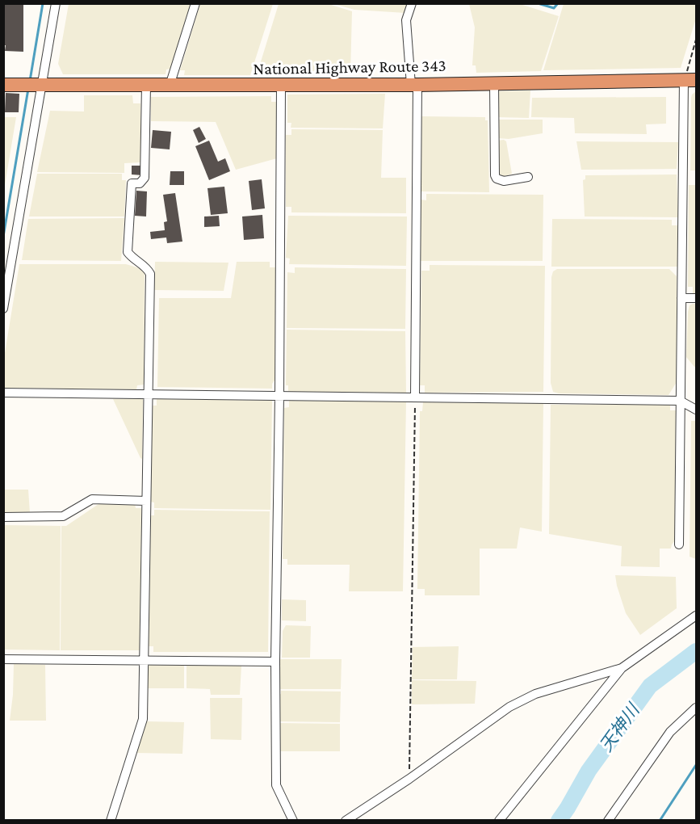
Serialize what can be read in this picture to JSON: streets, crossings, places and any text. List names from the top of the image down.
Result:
{
  "streets": {
    "highway": ["National Highway Route 343"]
  },
  "water": ["天神川"]
}
